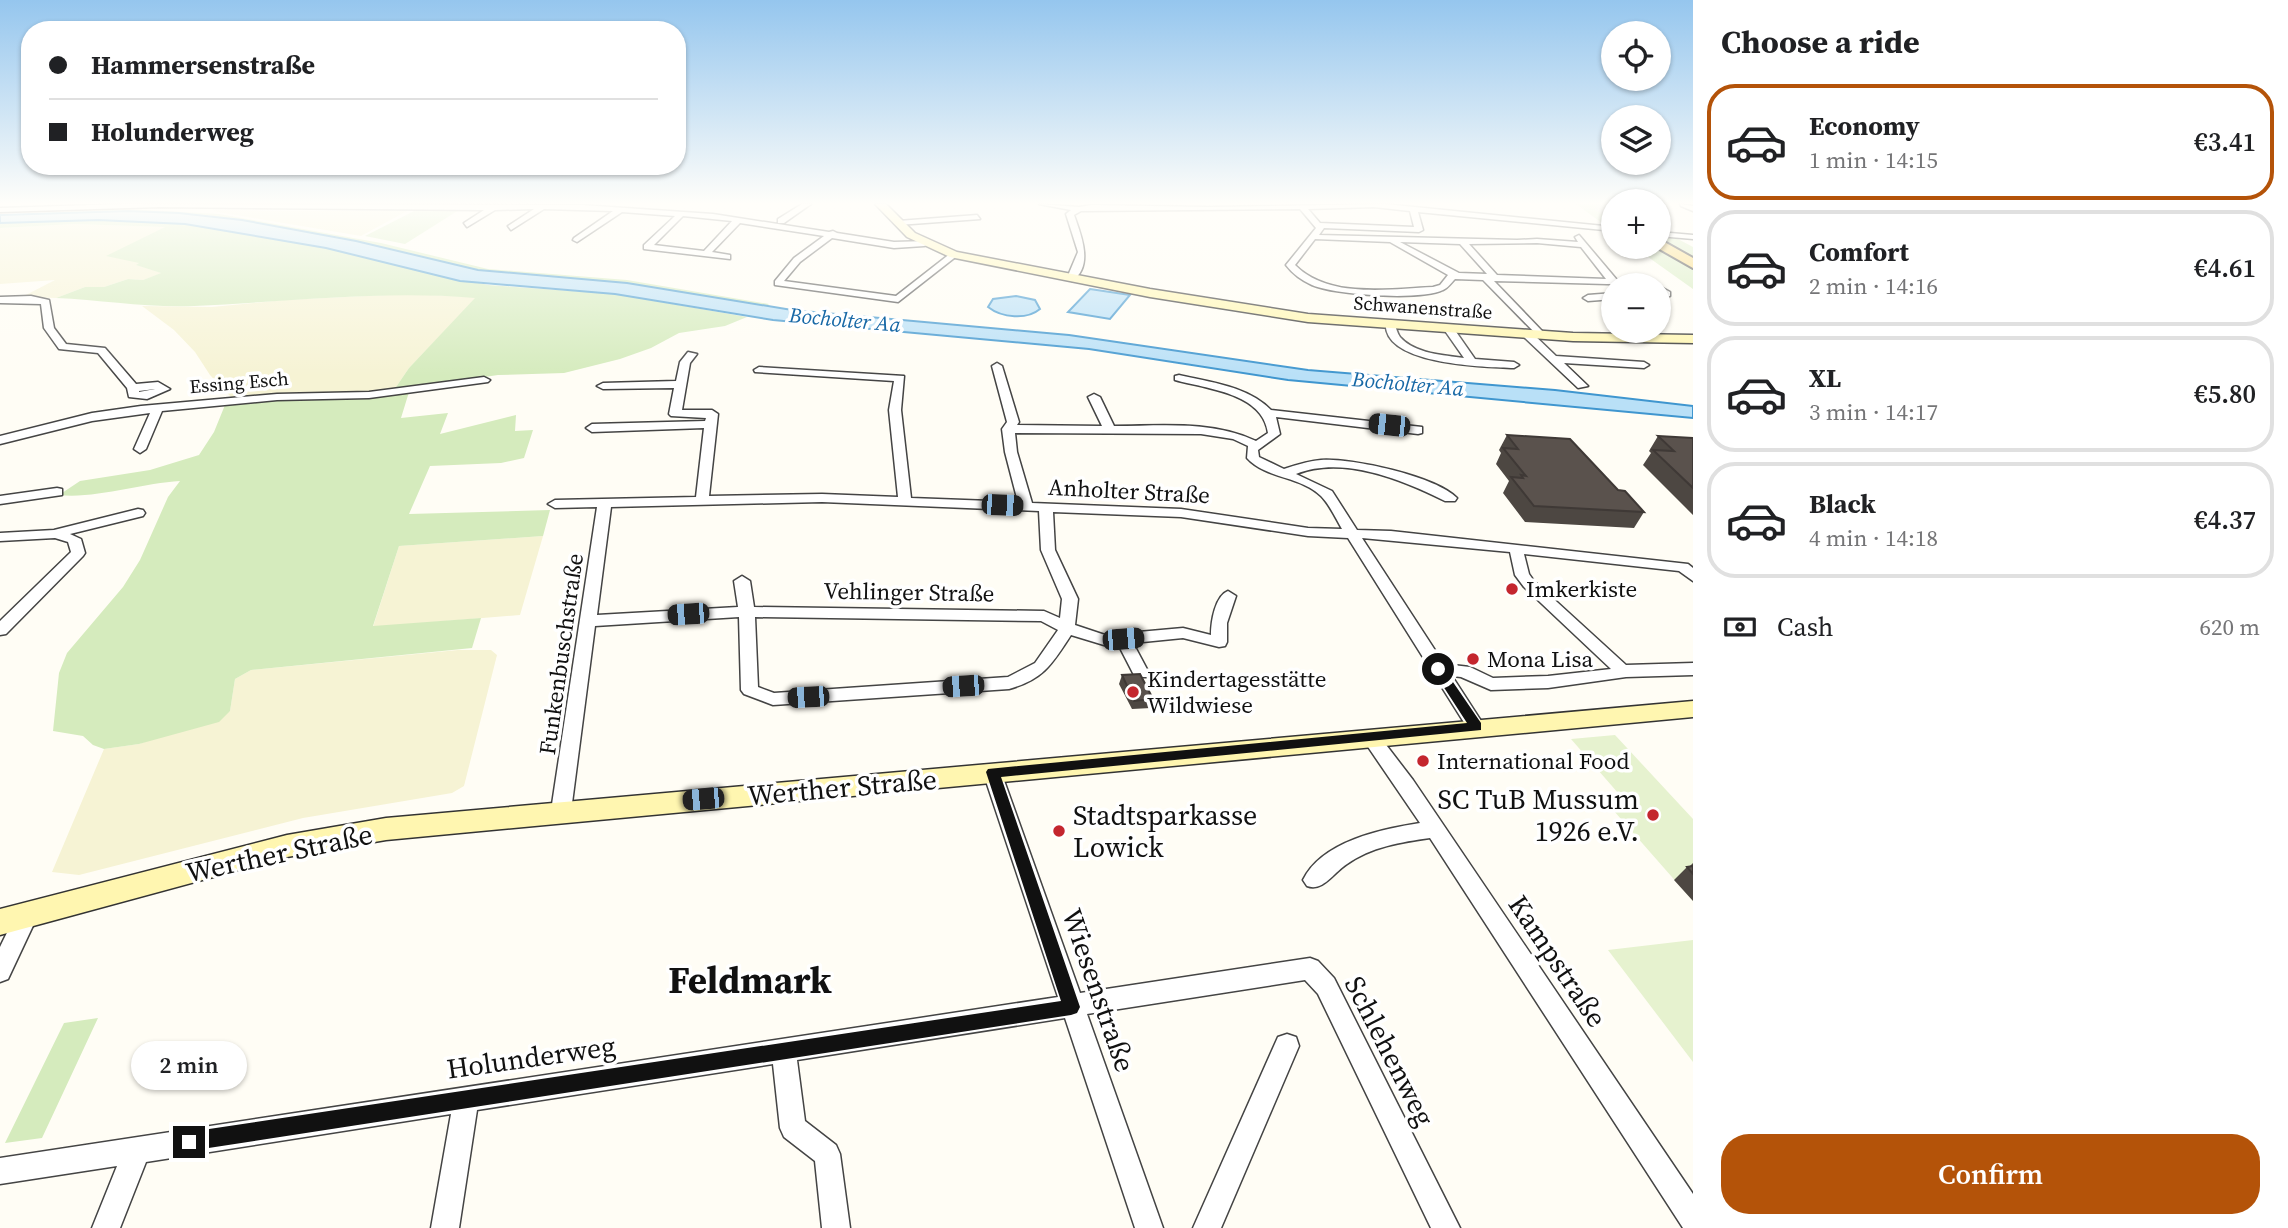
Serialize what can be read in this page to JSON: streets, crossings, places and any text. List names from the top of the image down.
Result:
{
  "streets": {
    "street": [
      "Schwanenstraße",
      "Essing Esch",
      "Anholter Straße",
      "Vehlinger Straße",
      "Funkenbuschstraße",
      "Werther Straße",
      "Kampstraße",
      "Wiesenstraße",
      "Schlehenweg",
      "Holunderweg"
    ]
  },
  "crossings": [
    ["Anholter Straße", "Funkenbuschstraße"],
    ["Vehlinger Straße", "Funkenbuschstraße"],
    ["Funkenbuschstraße", "Werther Straße"],
    ["Werther Straße", "Kampstraße"],
    ["Werther Straße", "Wiesenstraße"],
    ["Wiesenstraße", "Schlehenweg"],
    ["Wiesenstraße", "Holunderweg"],
    ["Schlehenweg", "Holunderweg"]
  ],
  "districts": ["Feldmark"],
  "water": ["Bocholter Aa"],
  "places": [
    "Imkerkiste",
    "Mona Lisa",
    "Kindertagesstätte Wildwiese",
    "International Food",
    "SC TuB Mussum 1926 e.V.",
    "Stadtsparkasse Lowick"
  ],
  "page": {
    "heading": "Choose a ride",
    "map_buttons": ["+", "−"],
    "banner": ["Hammersenstraße", "Holunderweg"],
    "list": [
      {
        "name": "Economy",
        "note": "1 min · 14:15",
        "value": "€3.41"
      },
      {
        "name": "Comfort",
        "note": "2 min · 14:16",
        "value": "€4.61"
      },
      {
        "name": "XL",
        "note": "3 min · 14:17",
        "value": "€5.80"
      },
      {
        "name": "Black",
        "note": "4 min · 14:18",
        "value": "€4.37"
      }
    ],
    "pay": ["Cash", "620 m"],
    "bubble": "2 min",
    "buttons": "Confirm"
  }
}
